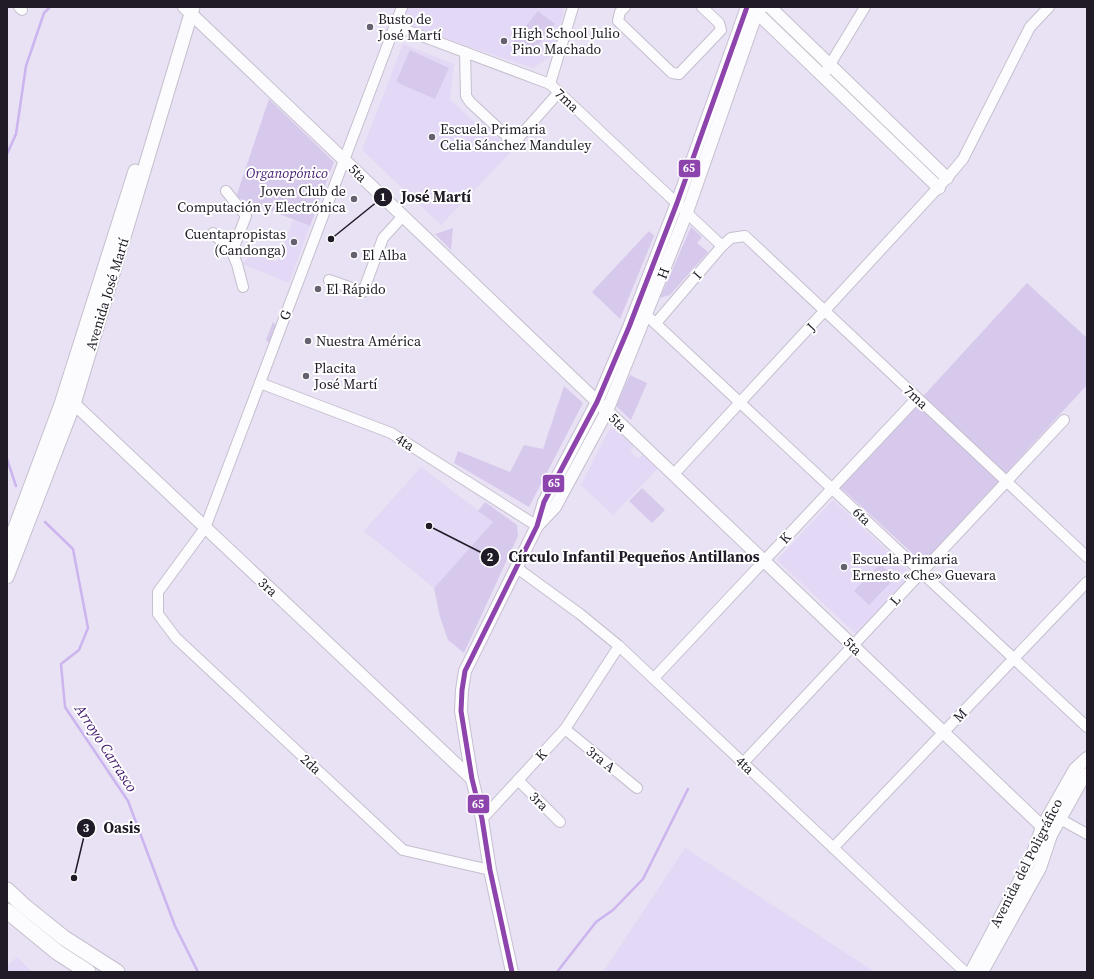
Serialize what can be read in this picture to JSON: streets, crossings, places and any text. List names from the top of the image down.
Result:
{
  "streets": {
    "main road": ["Avenida José Martí"],
    "street": [
      "7ma",
      "5ta",
      "H",
      "I",
      "G",
      "J",
      "4ta",
      "6ta",
      "K",
      "3ra",
      "L",
      "M",
      "3ra A",
      "2da",
      "Avenida del Poligráfico"
    ]
  },
  "crossings": [
    ["7ma", "H"],
    ["7ma", "I"],
    ["7ma", "G"],
    ["7ma", "J"],
    ["7ma", "K"],
    ["7ma", "L"],
    ["5ta", "H"],
    ["5ta", "Avenida José Martí"],
    ["5ta", "G"],
    ["5ta", "J"],
    ["5ta", "K"],
    ["5ta", "L"],
    ["5ta", "M"],
    ["5ta", "Avenida del Poligráfico"],
    ["H", "4ta"],
    ["H", "6ta"],
    ["H", "K"],
    ["H", "3ra"],
    ["H", "2da"],
    ["I", "6ta"],
    ["Avenida José Martí", "3ra"],
    ["G", "4ta"],
    ["G", "3ra"],
    ["G", "2da"],
    ["J", "6ta"],
    ["4ta", "K"],
    ["4ta", "L"],
    ["4ta", "M"],
    ["6ta", "K"],
    ["6ta", "L"],
    ["6ta", "M"],
    ["K", "3ra"],
    ["K", "3ra A"]
  ],
  "water": ["Arroyo Carrasco"],
  "parks": ["Organopónico"],
  "places": [
    "Busto de José Martí",
    "High School Julio Pino Machado",
    "Escuela Primaria Celia Sánchez Manduley",
    "Joven Club de Computación y Electrónica",
    "José Martí",
    "Cuentapropistas (Candonga)",
    "El Alba",
    "El Rápido",
    "Nuestra América",
    "Placita José Martí",
    "Círculo Infantil Pequeños Antillanos",
    "Escuela Primaria Ernesto «Che» Guevara",
    "Oasis"
  ],
  "lines": ["transit line 65"]
}
